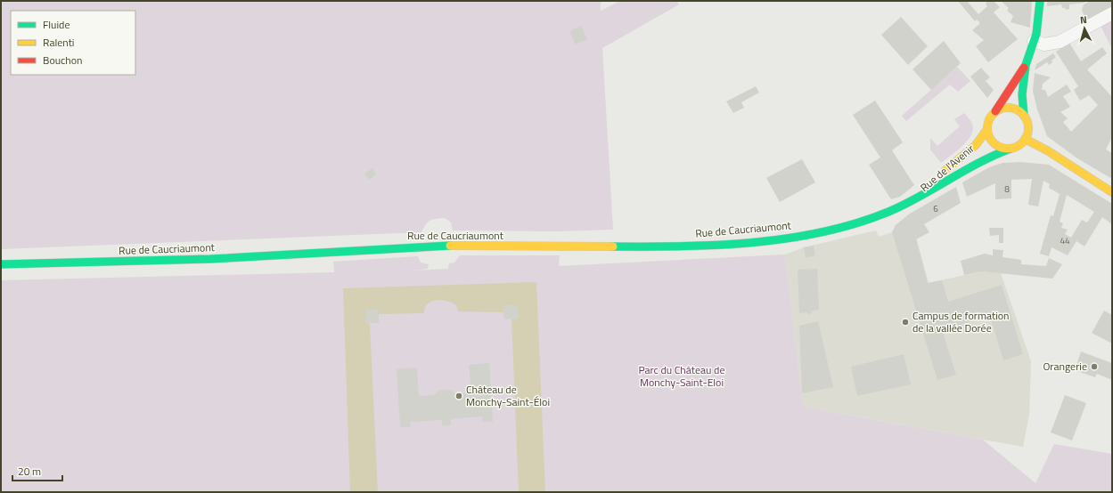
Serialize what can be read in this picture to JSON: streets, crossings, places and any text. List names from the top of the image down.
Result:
{
  "streets": {
    "street": ["Rue de l'Avenir", "Rue de Caucriaumont"]
  },
  "crossings": [
    ["Rue de l'Avenir", "Rue de Caucriaumont"]
  ],
  "parks": ["Parc du Château de Monchy-Saint-Eloi"],
  "places": ["Campus de formation de la vallée Dorée", "Orangerie", "Château de Monchy-Saint-Éloi"],
  "house_numbers": ["8", "6", "44"],
  "legend": ["Fluide", "Ralenti", "Bouchon"],
  "scale_bar": "20 m",
  "north": "top"
}
